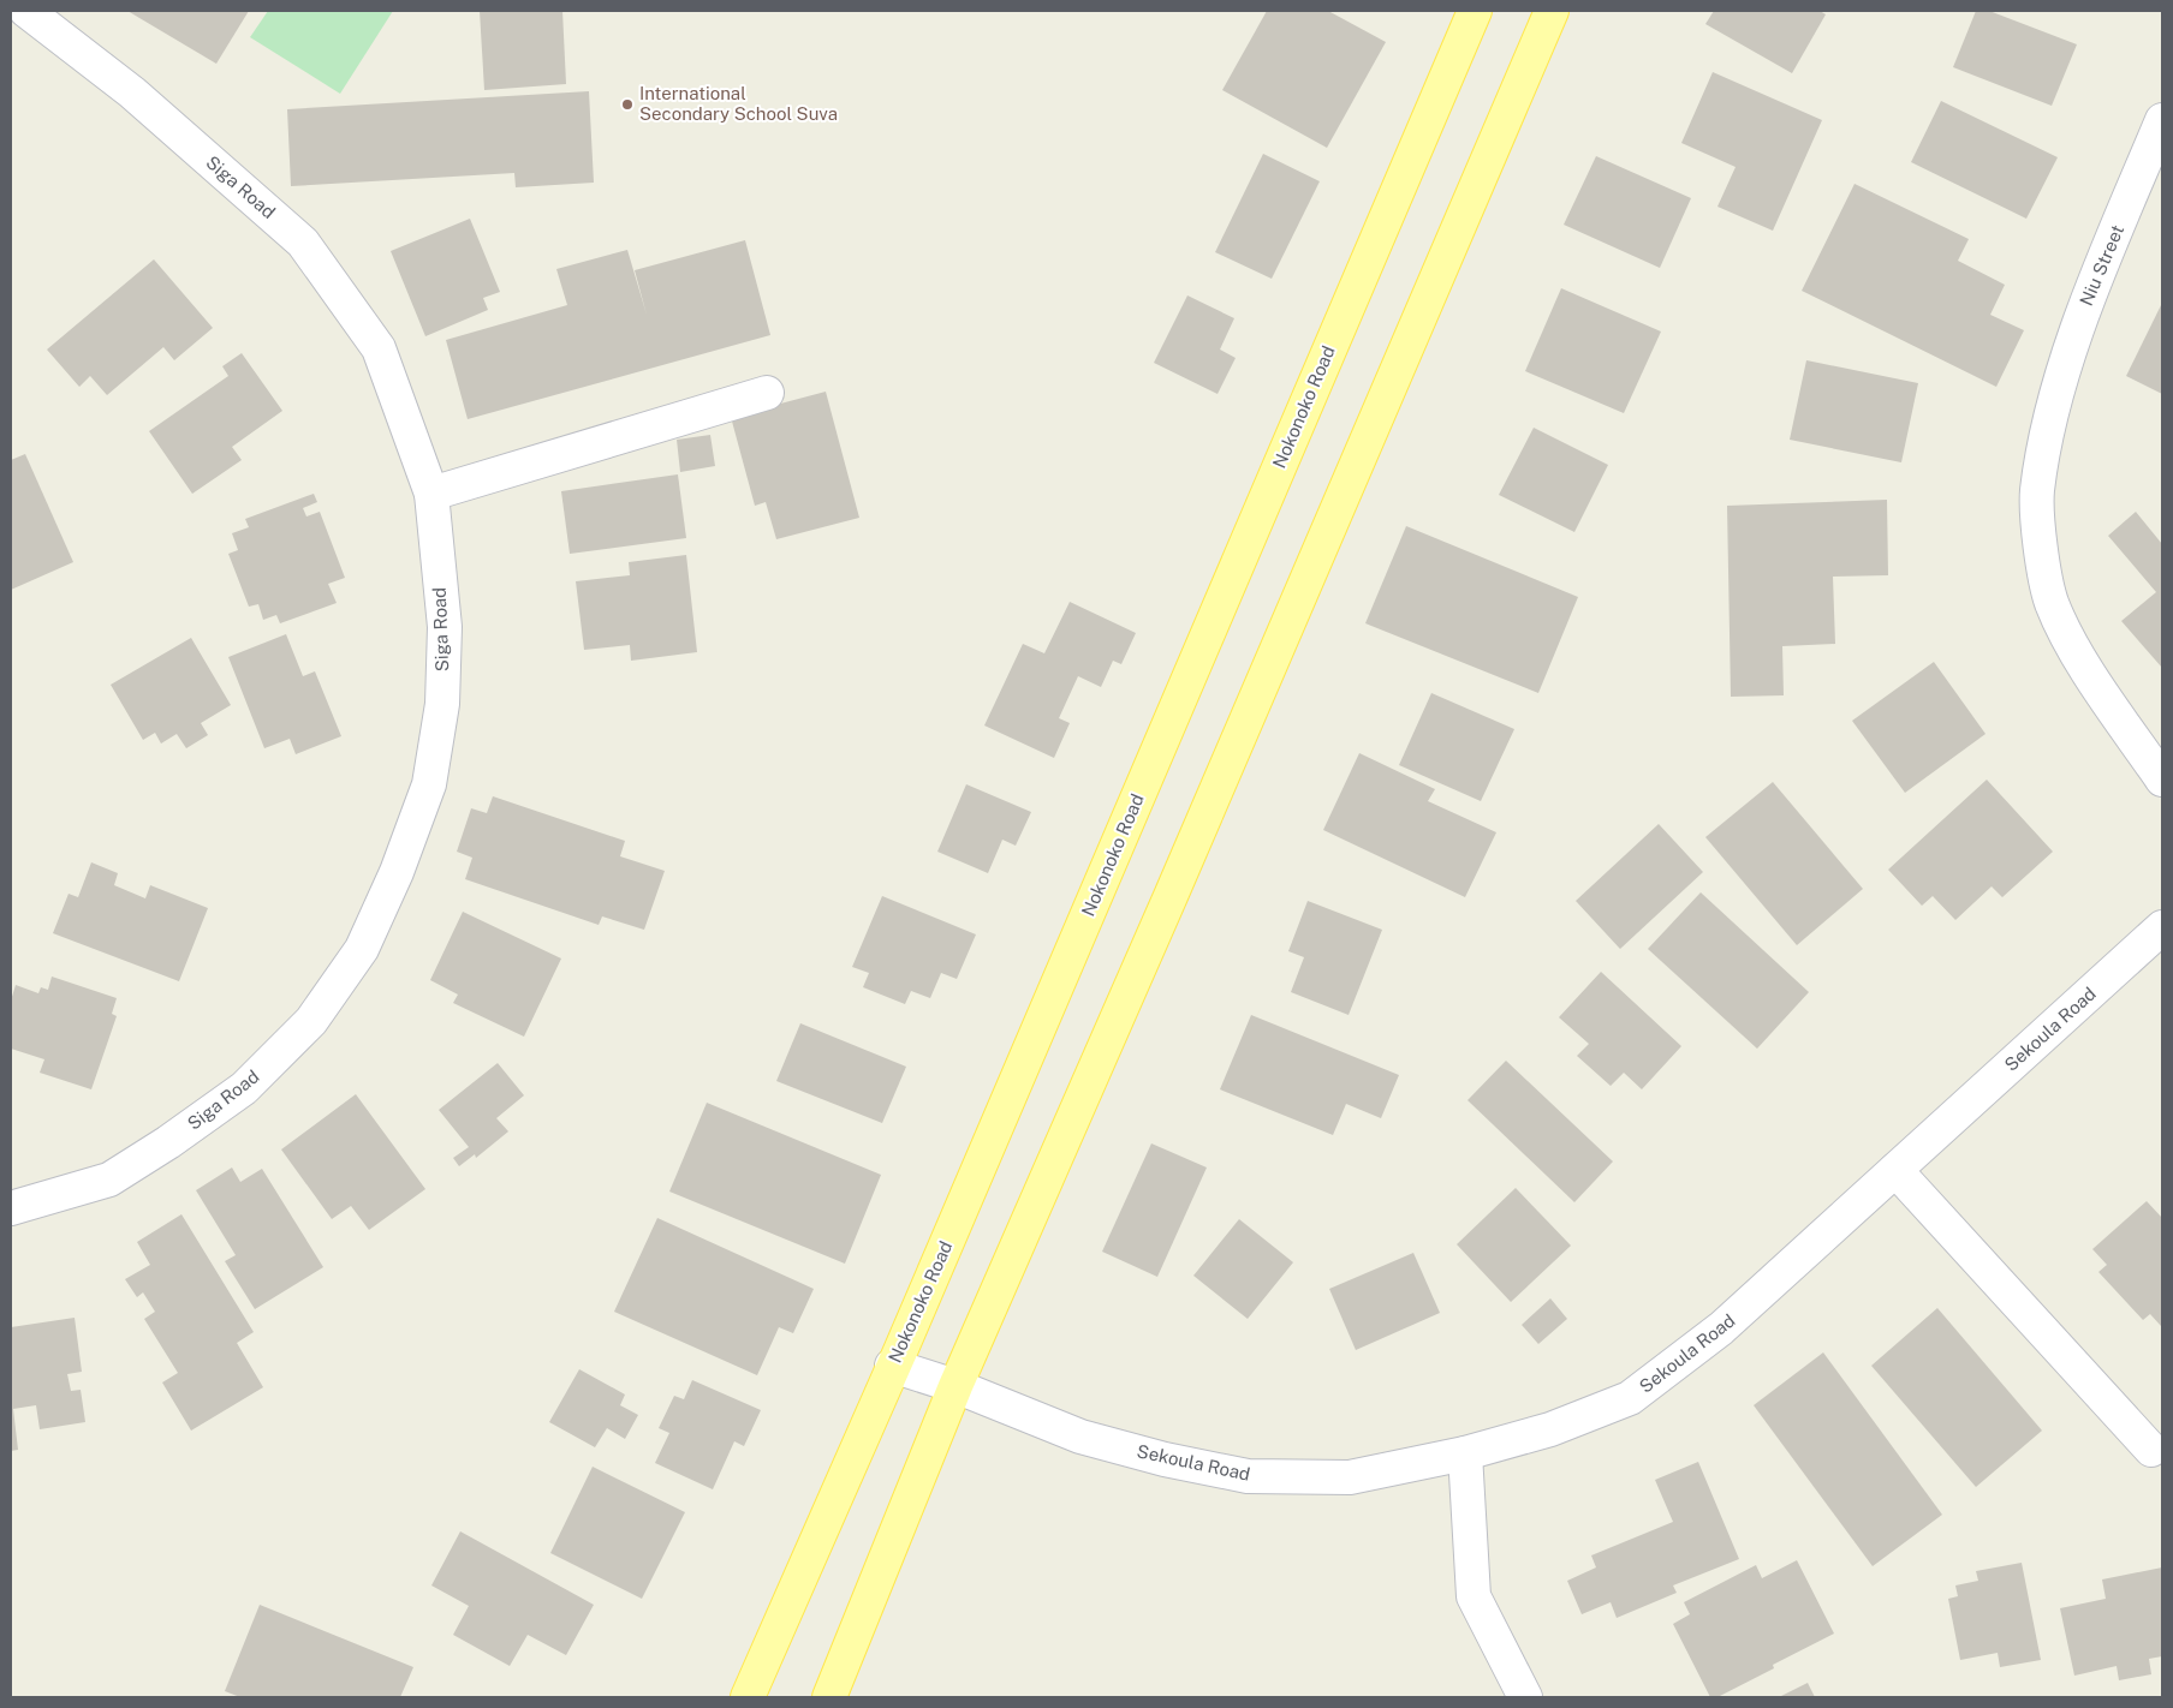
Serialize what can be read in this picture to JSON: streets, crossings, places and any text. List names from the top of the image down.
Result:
{
  "streets": {
    "main road": ["Nokonoko Road"],
    "street": ["Siga Road", "Niu Street", "Sekoula Road"]
  },
  "crossings": [
    ["Nokonoko Road", "Sekoula Road"]
  ],
  "places": ["International Secondary School Suva"]
}
